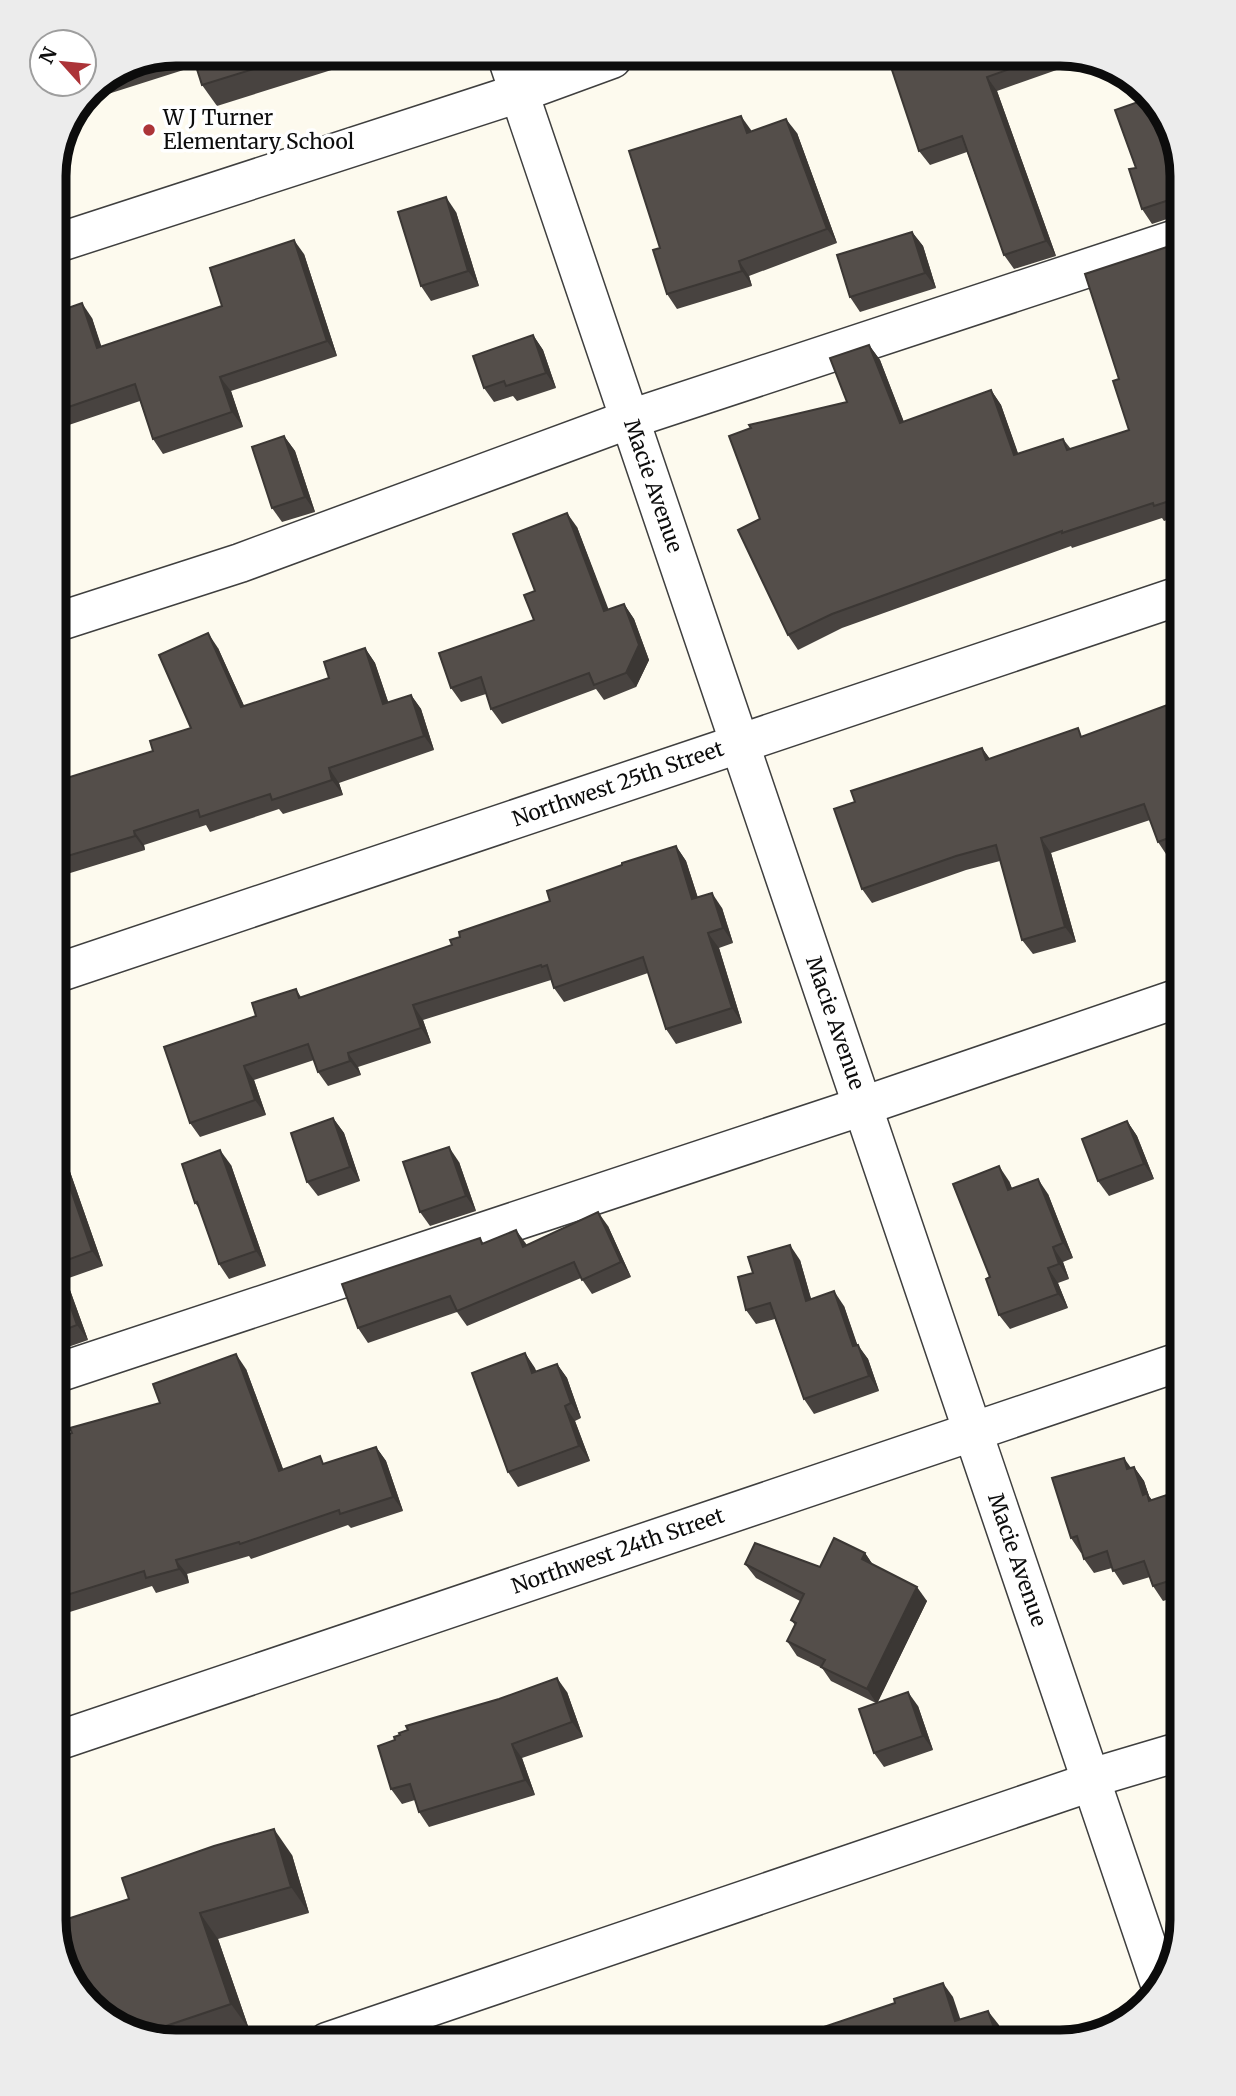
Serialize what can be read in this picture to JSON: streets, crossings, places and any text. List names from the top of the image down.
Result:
{
  "streets": {
    "street": ["Macie Avenue", "Northwest 25th Street", "Northwest 24th Street"]
  },
  "crossings": [
    ["Macie Avenue", "Northwest 25th Street"],
    ["Macie Avenue", "Northwest 24th Street"]
  ],
  "places": ["W J Turner Elementary School"],
  "north": "top left"
}
